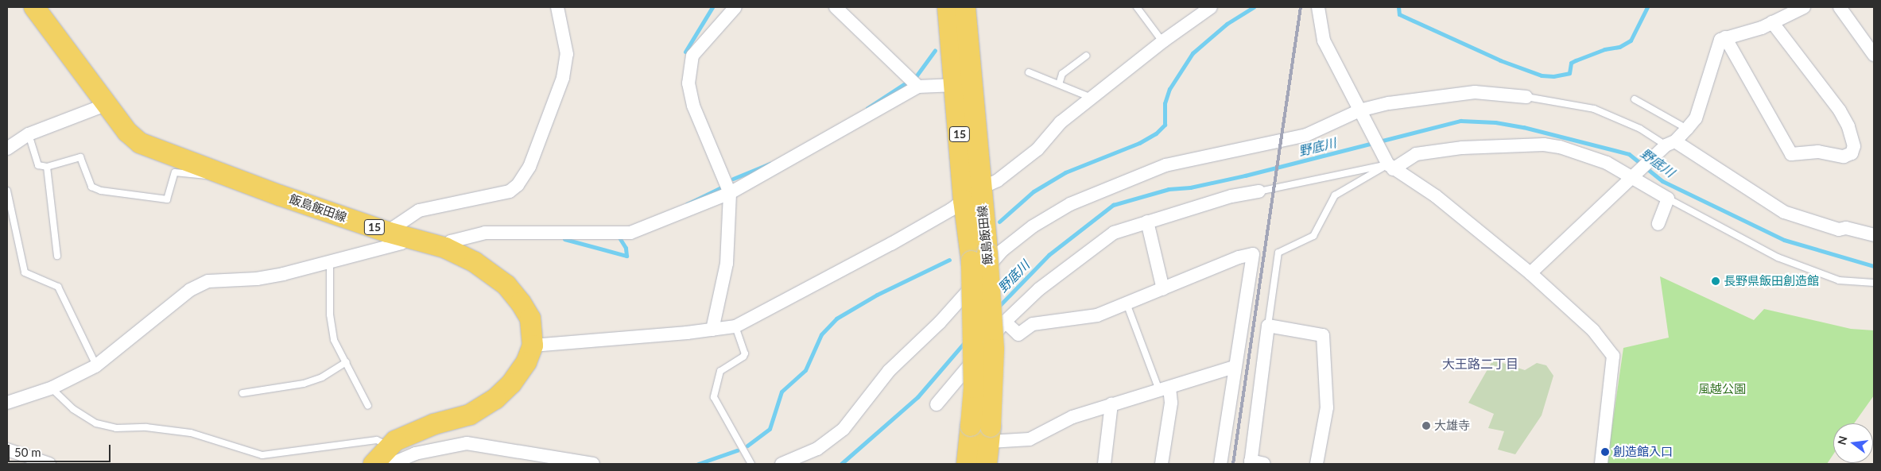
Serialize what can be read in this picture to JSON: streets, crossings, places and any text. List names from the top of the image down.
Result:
{
  "streets": {
    "main road": ["15", "飯島飯田線"]
  },
  "districts": ["大王路二丁目"],
  "water": ["野底川"],
  "parks": ["風越公園"],
  "places": ["長野県飯田創造館", "大雄寺", "創造館入口"],
  "scale_bar": "50 m",
  "north": "left"
}
